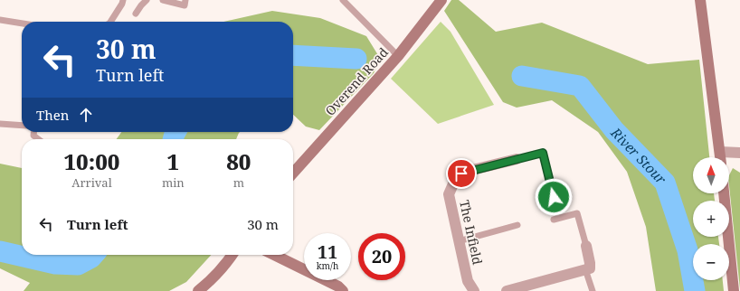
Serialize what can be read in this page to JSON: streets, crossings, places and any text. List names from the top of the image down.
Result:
{
  "streets": {
    "street": ["Overend Road", "The Infield"]
  },
  "water": ["River Stour"],
  "north": "top",
  "page": {
    "turn": ["30 m", "Turn left"],
    "then": "Then",
    "eta": [
      "10:00",
      "Arrival",
      "1",
      "min",
      "80",
      "m"
    ],
    "map_buttons": ["+", "−"],
    "list": [
      {
        "name": "Turn left",
        "value": "30 m"
      }
    ],
    "speed": "11 km/h",
    "limit": "20"
  }
}
